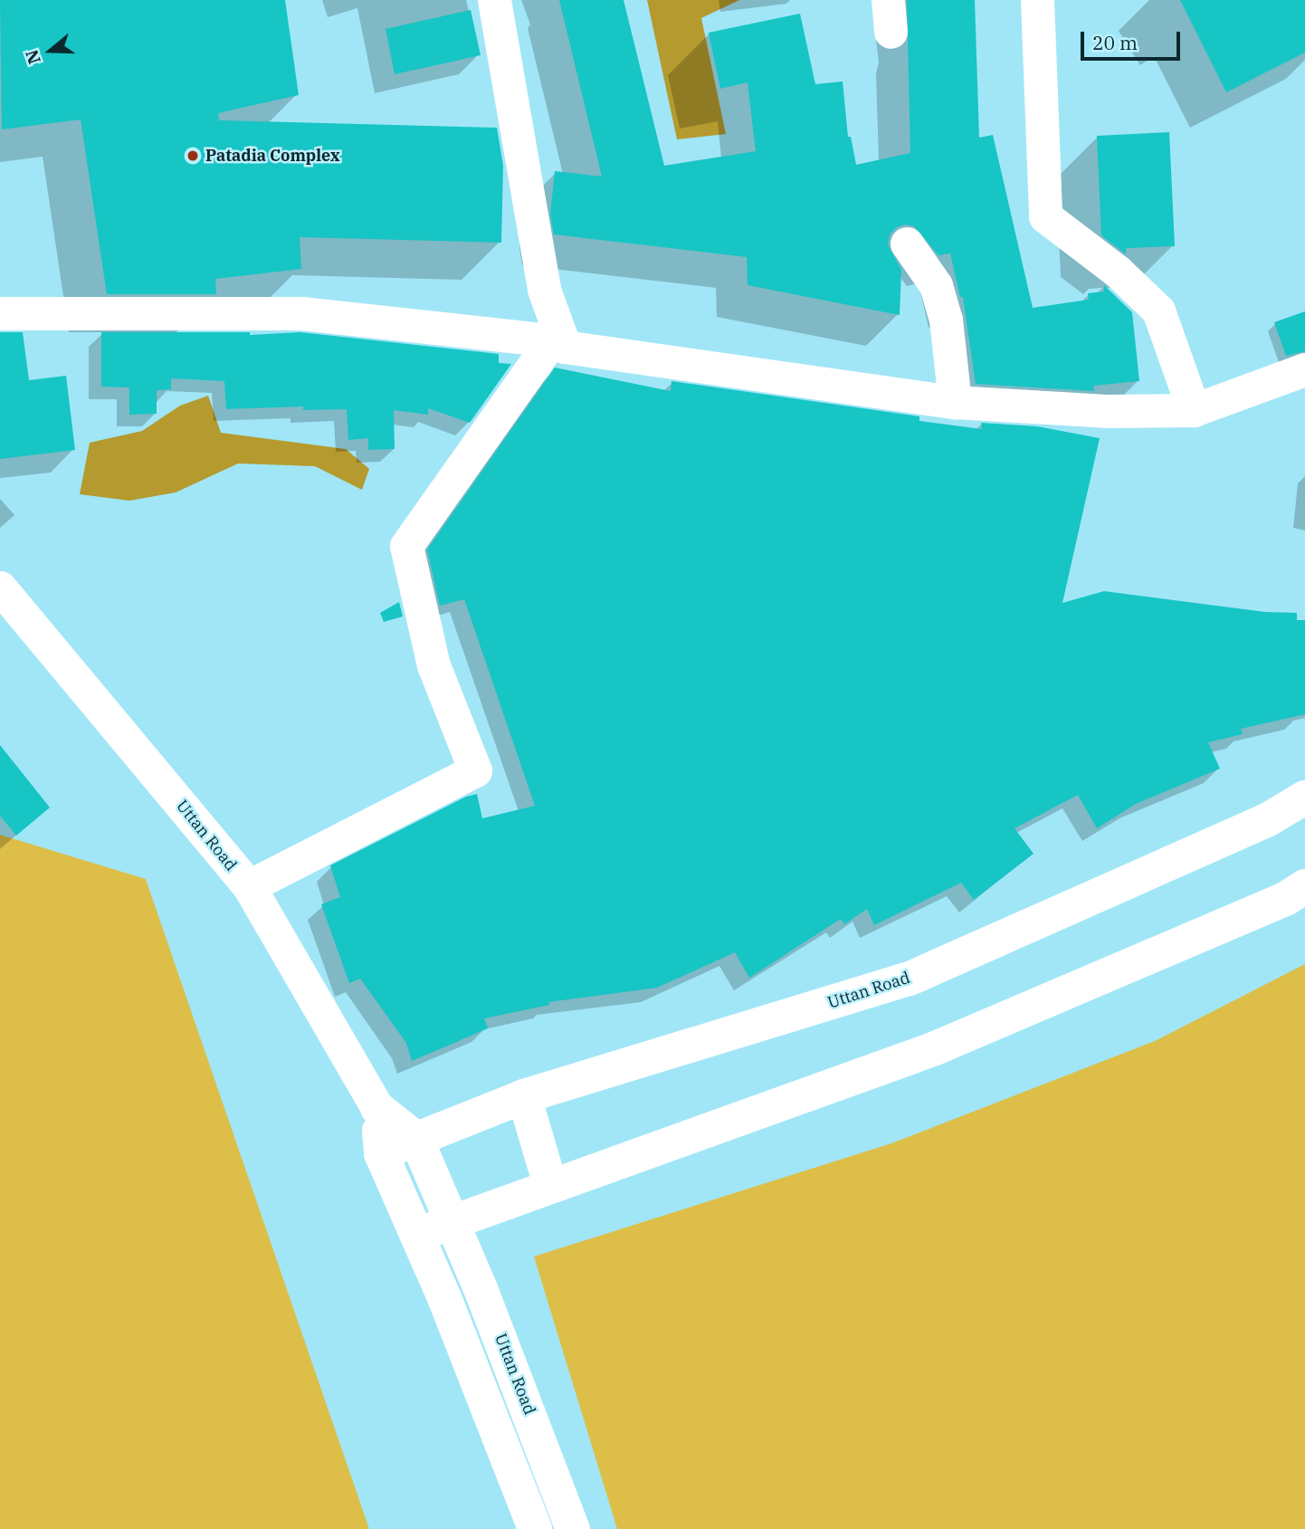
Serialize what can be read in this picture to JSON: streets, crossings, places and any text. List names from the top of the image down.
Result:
{
  "streets": {
    "main road": ["Uttan Road"]
  },
  "places": ["Patadia Complex"],
  "scale_bar": "20 m",
  "north": "left"
}
